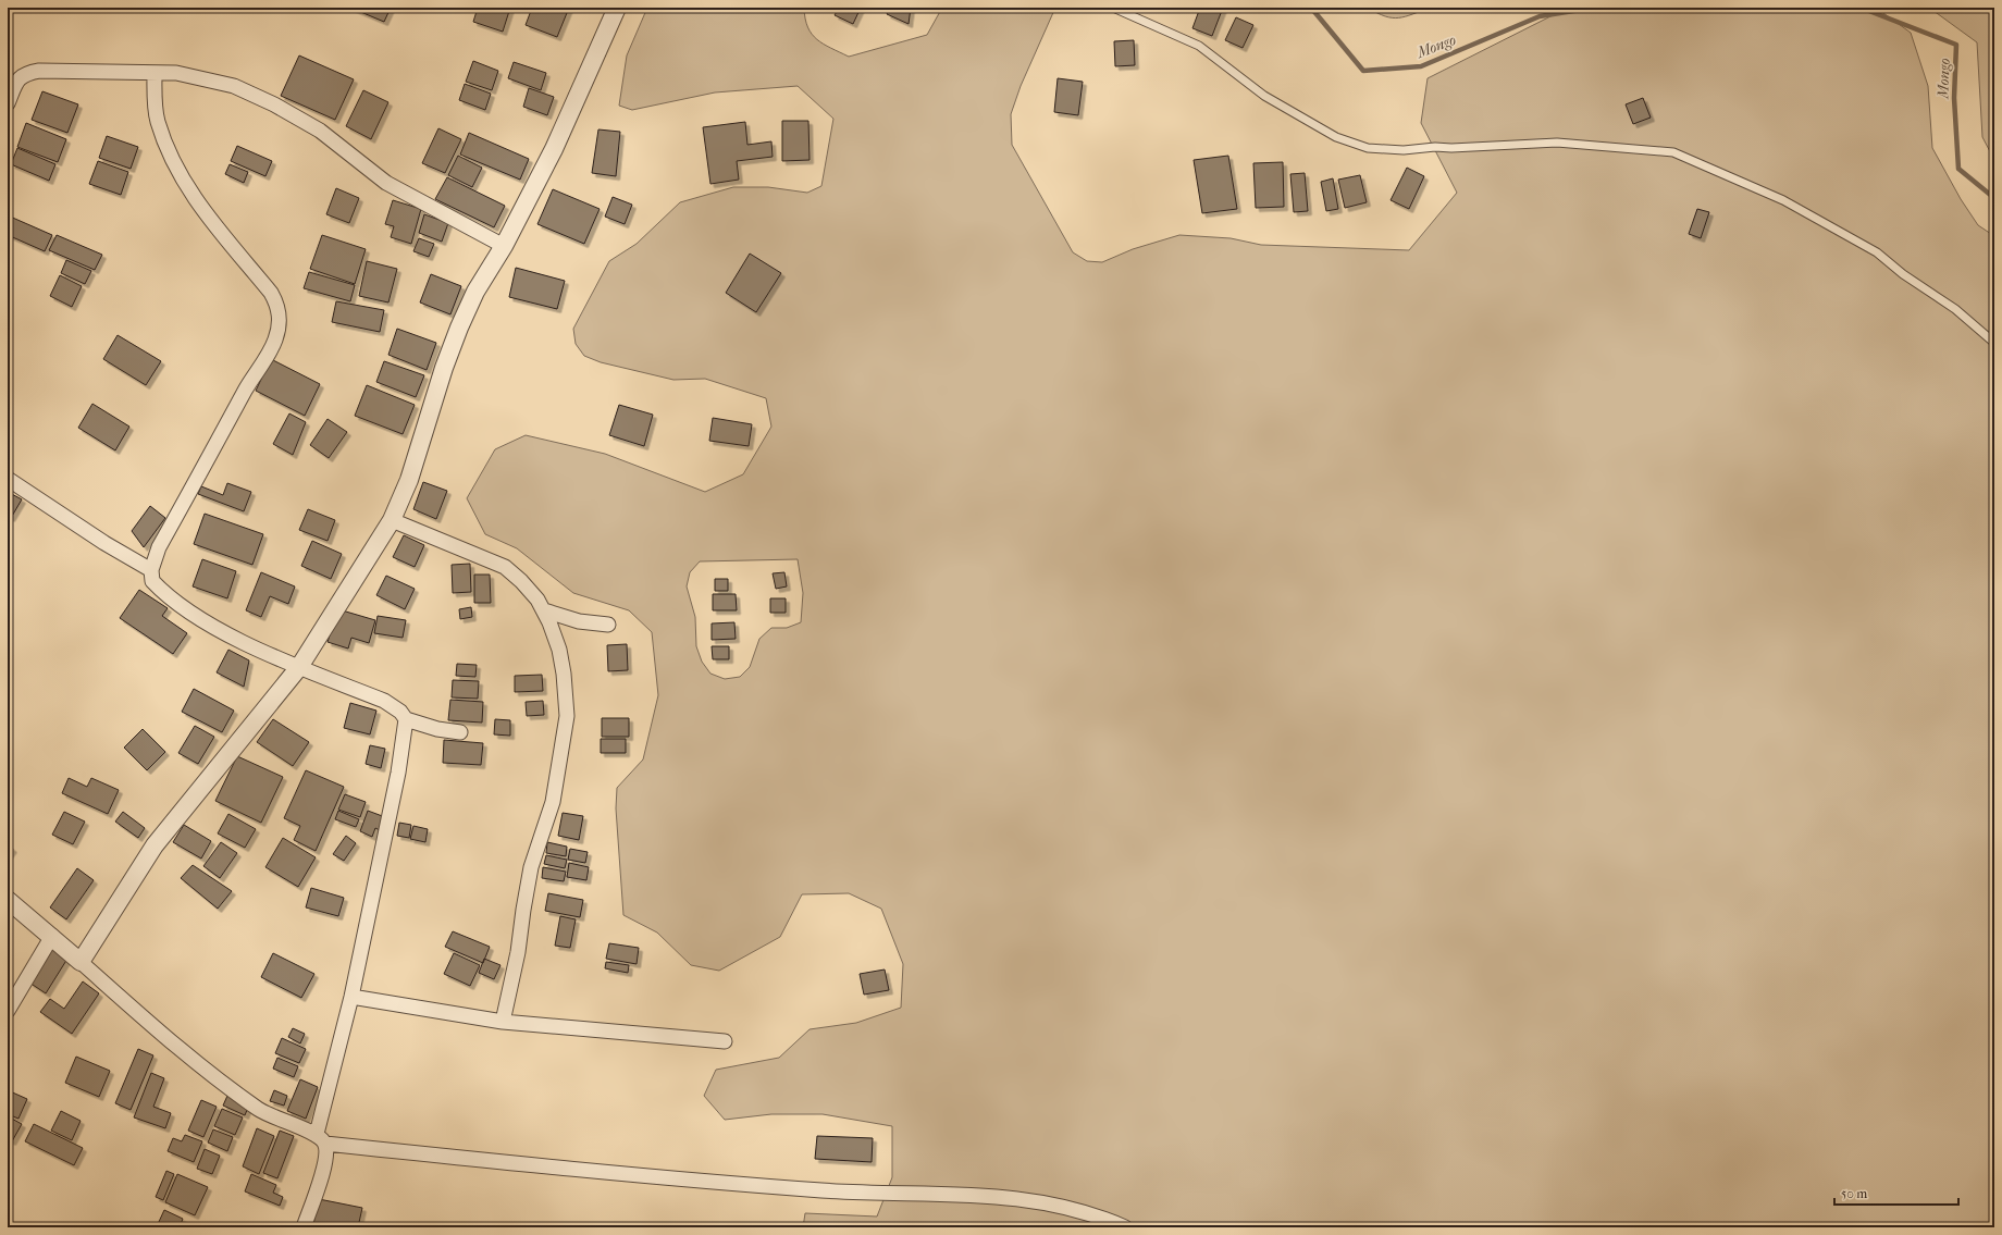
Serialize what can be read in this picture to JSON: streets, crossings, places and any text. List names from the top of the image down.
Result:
{
  "water": ["Mongo"],
  "scale_bar": "50 m"
}
